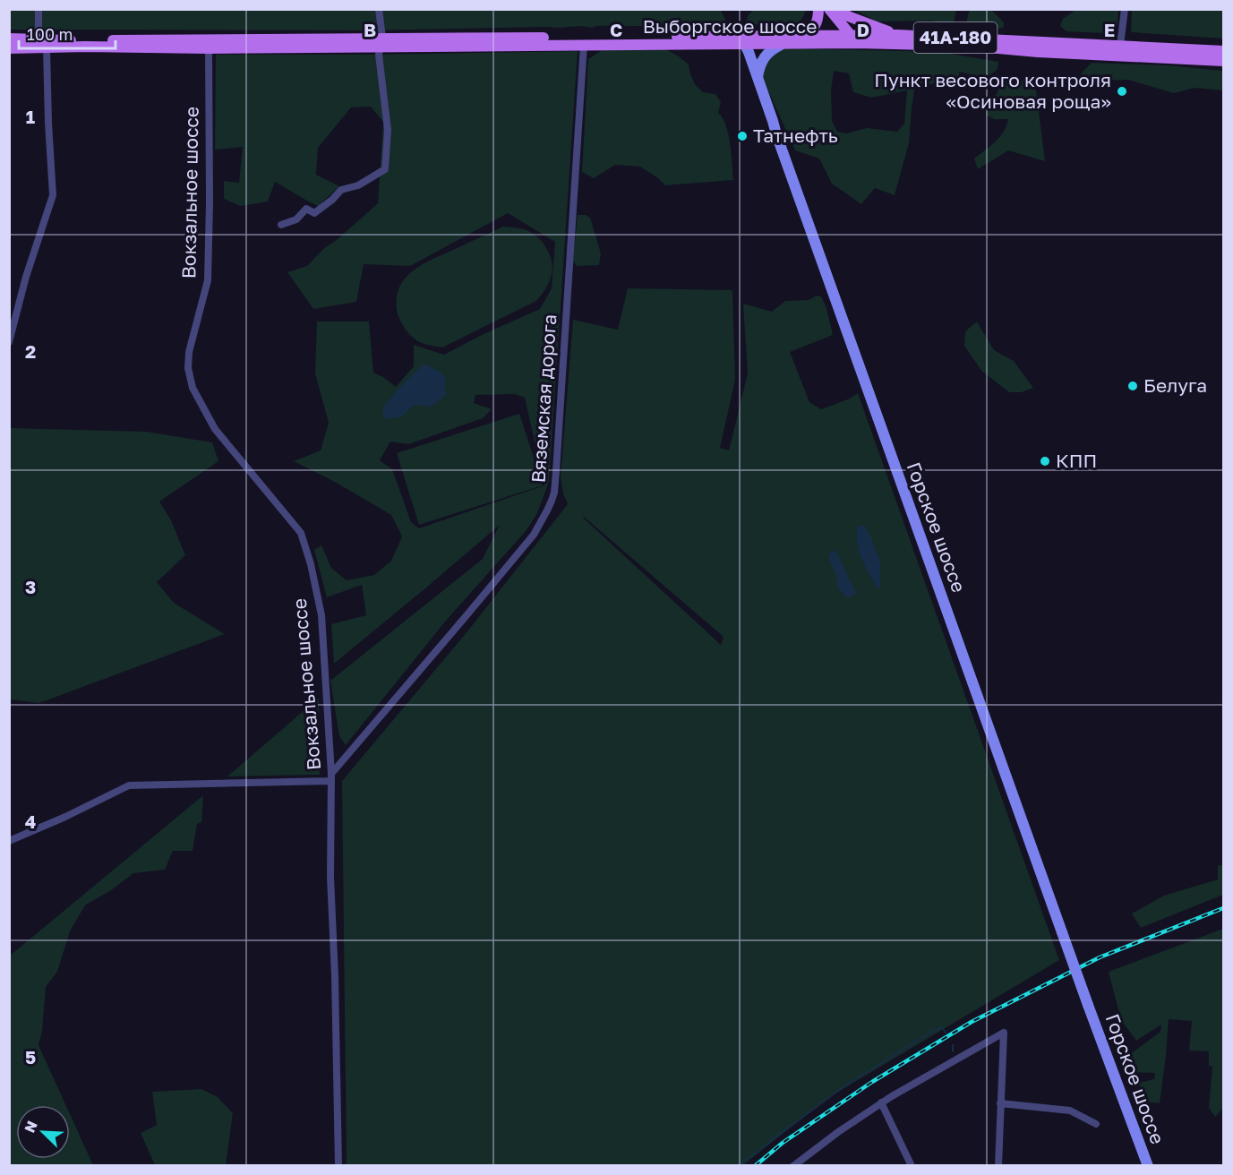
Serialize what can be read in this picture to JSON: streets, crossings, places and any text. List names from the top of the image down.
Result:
{
  "streets": {
    "main road": ["Выборгское шоссе", "41А-180", "Горское шоссе"],
    "street": ["Вокзальное шоссе", "Вяземская дорога"]
  },
  "crossings": [
    ["Выборгское шоссе", "Вокзальное шоссе"],
    ["Выборгское шоссе", "Вяземская дорога"],
    ["Выборгское шоссе", "Горское шоссе"],
    ["Вокзальное шоссе", "Вяземская дорога"]
  ],
  "places": [
    "Пункт весового контроля «Осиновая роща»",
    "Татнефть",
    "Белуга",
    "КПП"
  ],
  "scale_bar": "100 m",
  "north": "top left",
  "grid": {
    "columns": [
      "B",
      "C",
      "D",
      "E"
    ],
    "rows": [
      "1",
      "2",
      "3",
      "4",
      "5"
    ]
  }
}
